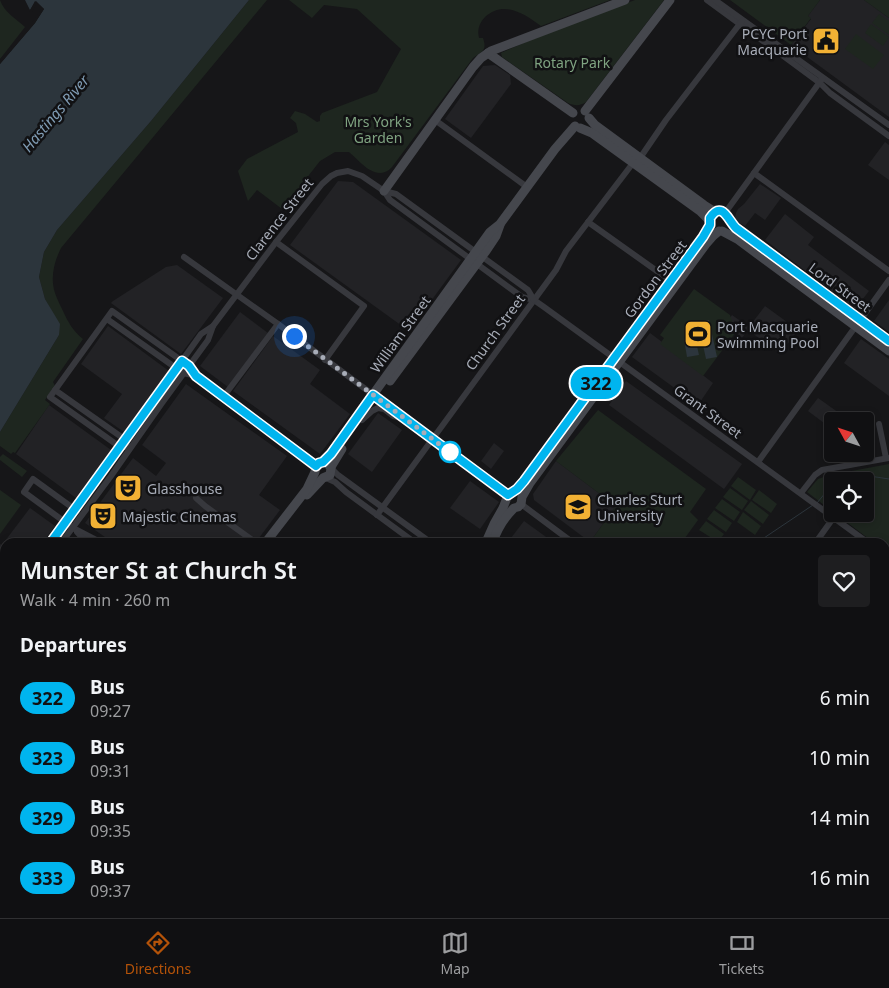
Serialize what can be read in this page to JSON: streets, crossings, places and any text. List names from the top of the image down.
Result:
{
  "streets": {
    "street": [
      "Clarence Street",
      "Gordon Street",
      "Lord Street",
      "Church Street",
      "William Street",
      "Grant Street"
    ]
  },
  "crossings": [
    ["Clarence Street", "Grant Street"],
    ["Gordon Street", "Lord Street"],
    ["Gordon Street", "Grant Street"],
    ["Lord Street", "Church Street"],
    ["Lord Street", "William Street"],
    ["Church Street", "Grant Street"],
    ["William Street", "Grant Street"]
  ],
  "water": ["Hastings River"],
  "parks": ["Rotary Park", "Mrs York's Garden"],
  "places": {
    "public building": ["PCYC Port Macquarie"],
    "sports": ["Port Macquarie Swimming Pool"],
    "theatre": ["Glasshouse", "Majestic Cinemas"],
    "school or university": ["Charles Sturt University"]
  },
  "lines": ["bus line 322"],
  "north": "top left",
  "page": {
    "on_map": "322",
    "heading": [
      ["Munster St at Church St", "Walk · 4 min · 260 m"],
      "Departures"
    ],
    "list": [
      {
        "mark": "322",
        "name": "Bus",
        "note": "09:27",
        "value": "6 min"
      },
      {
        "mark": "323",
        "name": "Bus",
        "note": "09:31",
        "value": "10 min"
      },
      {
        "mark": "329",
        "name": "Bus",
        "note": "09:35",
        "value": "14 min"
      },
      {
        "mark": "333",
        "name": "Bus",
        "note": "09:37",
        "value": "16 min"
      }
    ],
    "tabs": ["Directions", "Map", "Tickets"]
  }
}
